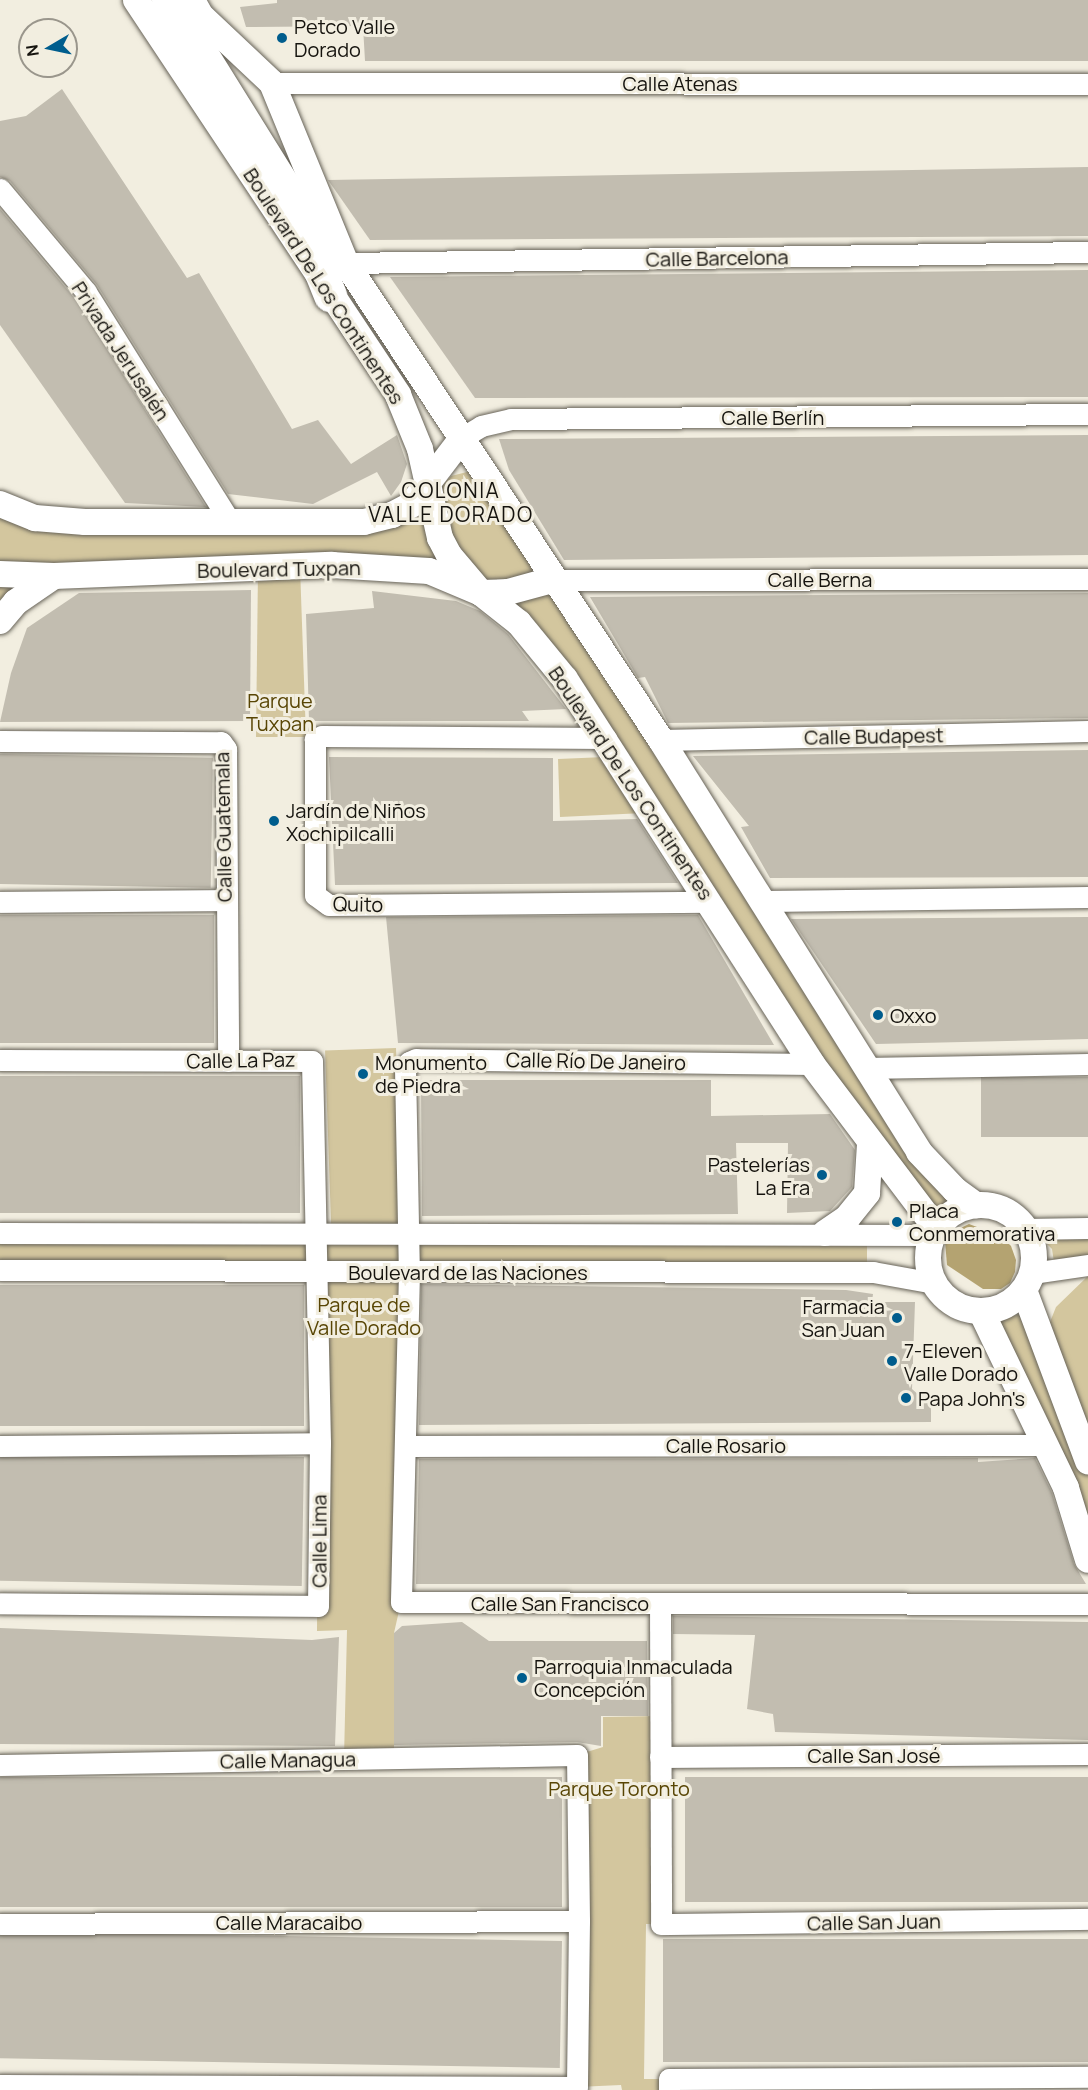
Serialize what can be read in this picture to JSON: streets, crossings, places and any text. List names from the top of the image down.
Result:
{
  "streets": {
    "street": [
      "Calle Atenas",
      "Calle Barcelona",
      "Boulevard De Los Continentes",
      "Privada Jerusalén",
      "Calle Berlín",
      "Boulevard Tuxpan",
      "Calle Berna",
      "Calle Budapest",
      "Calle Guatemala",
      "Quito",
      "Calle La Paz",
      "Calle Río De Janeiro",
      "Boulevard de las Naciones",
      "Calle Rosario",
      "Calle Lima",
      "Calle San Francisco",
      "Calle San José",
      "Calle Managua",
      "Calle Maracaibo",
      "Calle San Juan"
    ]
  },
  "crossings": [
    ["Calle Atenas", "Boulevard De Los Continentes"],
    ["Calle Barcelona", "Boulevard De Los Continentes"],
    ["Boulevard De Los Continentes", "Calle Berlín"],
    ["Boulevard De Los Continentes", "Boulevard Tuxpan"],
    ["Boulevard De Los Continentes", "Calle Berna"],
    ["Boulevard De Los Continentes", "Calle Budapest"],
    ["Boulevard De Los Continentes", "Quito"],
    ["Boulevard De Los Continentes", "Calle Río De Janeiro"],
    ["Boulevard De Los Continentes", "Boulevard de las Naciones"],
    ["Boulevard Tuxpan", "Calle Berna"],
    ["Calle Guatemala", "Calle La Paz"],
    ["Calle La Paz", "Boulevard de las Naciones"],
    ["Calle La Paz", "Calle Lima"],
    ["Calle Río De Janeiro", "Boulevard de las Naciones"],
    ["Calle Río De Janeiro", "Calle San Francisco"],
    ["Boulevard de las Naciones", "Calle Lima"],
    ["Boulevard de las Naciones", "Calle San Francisco"],
    ["Calle Rosario", "Calle San Francisco"],
    ["Calle San José", "Calle San Juan"],
    ["Calle Managua", "Calle Maracaibo"]
  ],
  "districts": ["COLONIA VALLE DORADO"],
  "parks": ["Parque Tuxpan", "Parque de Valle Dorado", "Parque Toronto"],
  "places": [
    "Petco Valle Dorado",
    "Jardín de Niños Xochipilcalli",
    "Oxxo",
    "Monumento de Piedra",
    "Pastelerías La Era",
    "Placa Conmemorativa",
    "Farmacia San Juan",
    "7-Eleven Valle Dorado",
    "Papa John's",
    "Parroquia Inmaculada Concepción"
  ],
  "north": "left"
}
